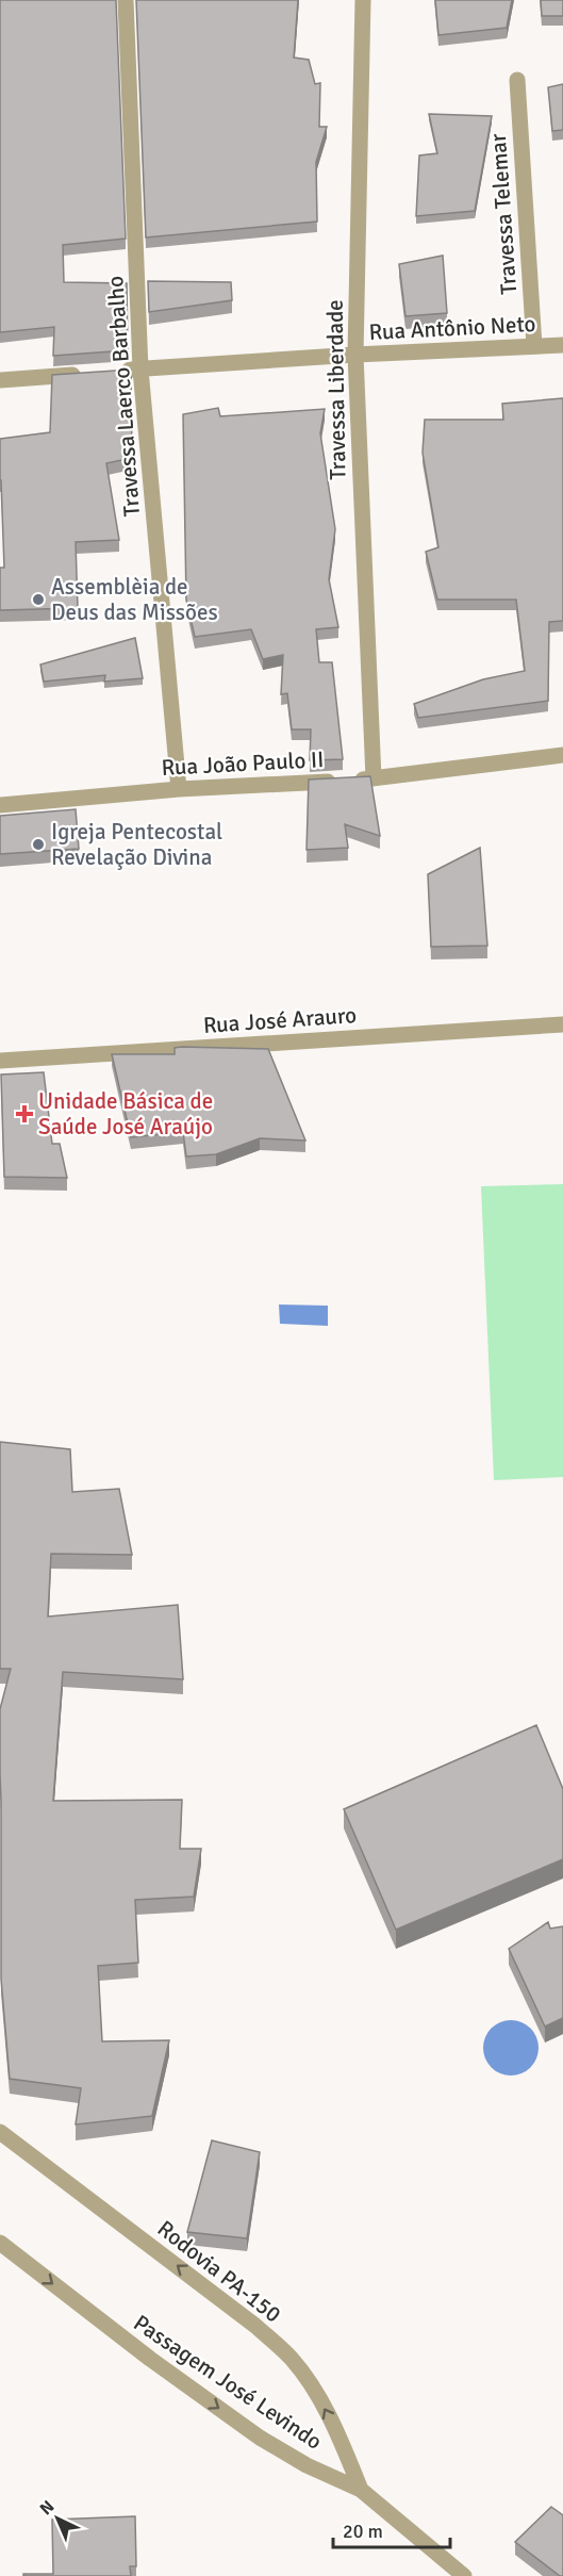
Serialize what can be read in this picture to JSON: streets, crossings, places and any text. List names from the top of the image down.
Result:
{
  "streets": {
    "street": [
      "Travessa Telemar",
      "Rua Antônio Neto",
      "Travessa Liberdade",
      "Travessa Laerco Barbalho",
      "Rua João Paulo II",
      "Rua José Arauro",
      "Rodovia PA-150",
      "Passagem José Levindo"
    ]
  },
  "crossings": [
    ["Travessa Telemar", "Rua Antônio Neto"],
    ["Rua Antônio Neto", "Travessa Liberdade"],
    ["Rua Antônio Neto", "Travessa Laerco Barbalho"],
    ["Travessa Liberdade", "Rua João Paulo II"],
    ["Travessa Laerco Barbalho", "Rua João Paulo II"],
    ["Rodovia PA-150", "Passagem José Levindo"]
  ],
  "one_way": ["Rodovia PA-150", "Passagem José Levindo"],
  "places": {
    "other": ["Assemblèia de Deus das Missões", "Igreja Pentecostal Revelação Divina"],
    "health": ["Unidade Básica de Saúde José Araújo"]
  },
  "scale_bar": "20 m",
  "north": "top left"
}
